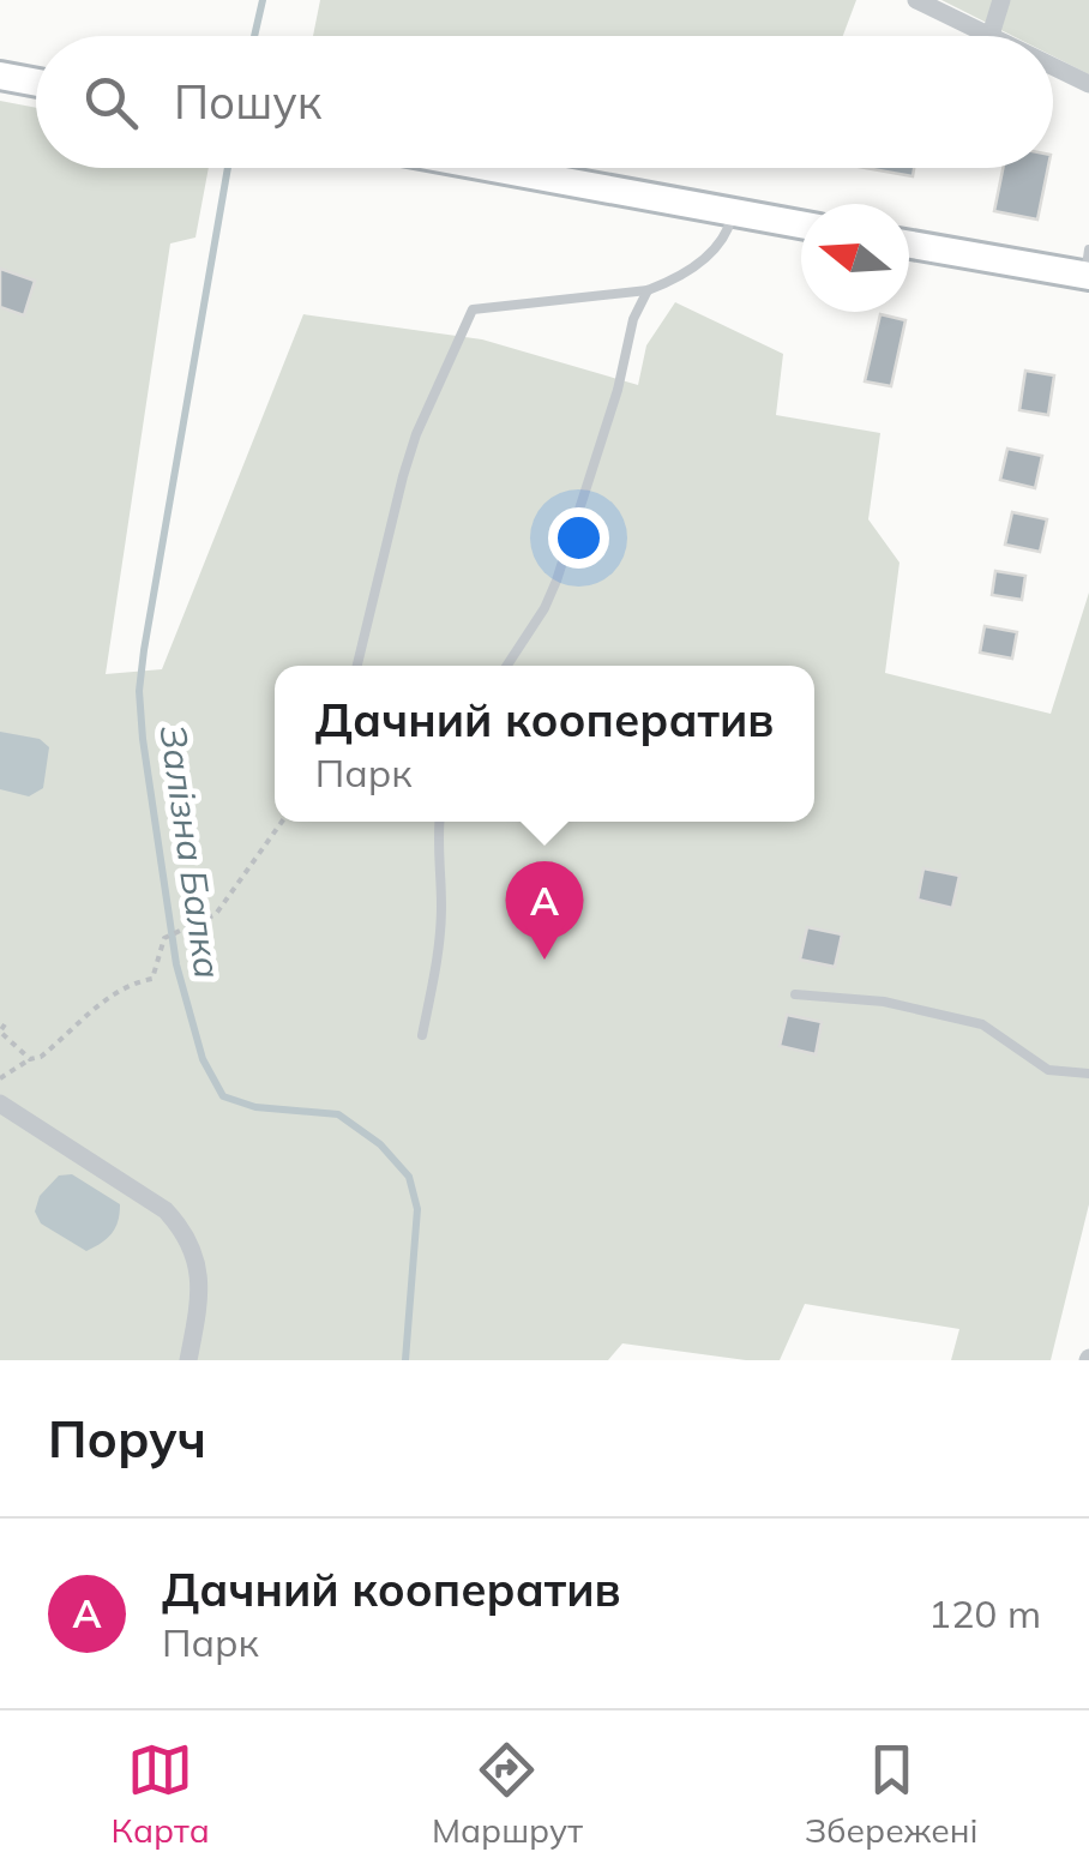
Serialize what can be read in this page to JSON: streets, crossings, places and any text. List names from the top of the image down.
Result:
{
  "water": ["Залізна Балка"],
  "north": "left",
  "page": {
    "search": "Пошук",
    "popup": ["Дачний кооператив", "Парк"],
    "pins": "A",
    "heading": "Поруч",
    "list": [
      {
        "mark": "A",
        "name": "Дачний кооператив",
        "note": "Парк",
        "value": "120 m"
      }
    ],
    "nav": ["Карта", "Маршрут", "Збережені"]
  }
}
